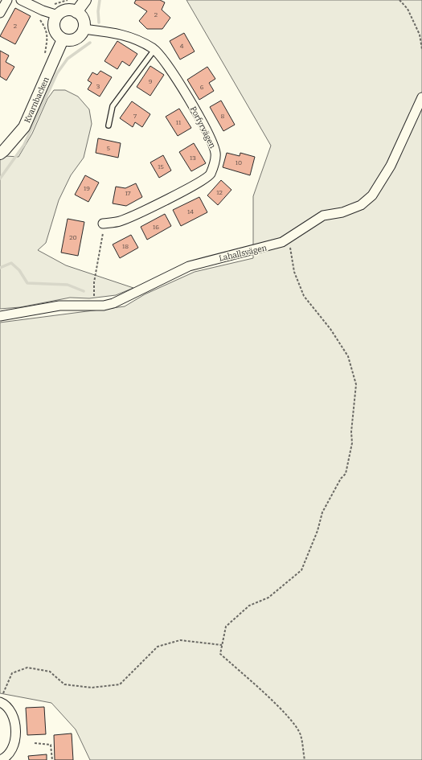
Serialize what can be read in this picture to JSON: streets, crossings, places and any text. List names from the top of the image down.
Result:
{
  "streets": {
    "street": ["Kvarnbacken", "Porfyrvägen", "Lahallsvägen"]
  },
  "crossings": [
    ["Kvarnbacken", "Porfyrvägen"]
  ],
  "house_numbers": [
    "2",
    "2",
    "4",
    "9",
    "3",
    "6",
    "7",
    "8",
    "11",
    "5",
    "13",
    "10",
    "15",
    "19",
    "12",
    "17",
    "14",
    "16",
    "20",
    "18"
  ]
}
